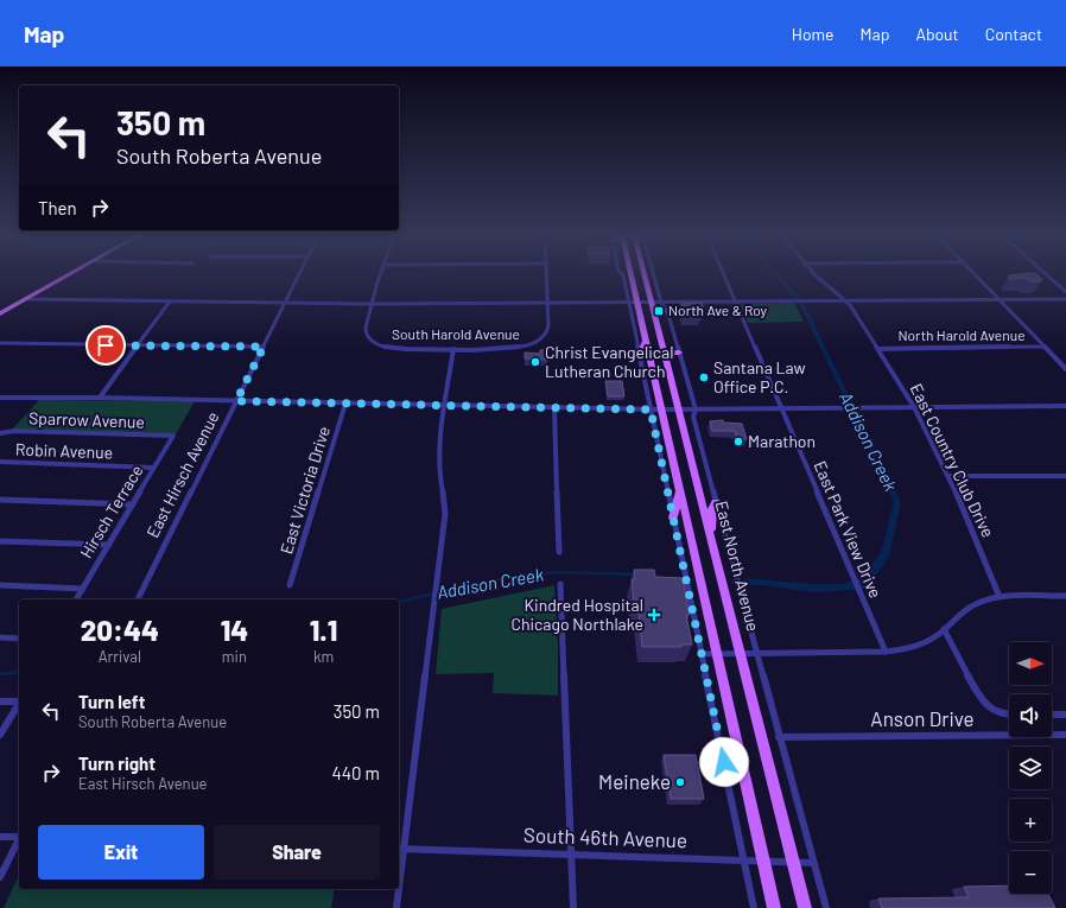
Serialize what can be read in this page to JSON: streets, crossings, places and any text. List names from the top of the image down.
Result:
{
  "streets": {
    "main road": ["East North Avenue"],
    "street": [
      "South Harold Avenue",
      "North Harold Avenue",
      "Sparrow Avenue",
      "Robin Avenue",
      "East Country Club Drive",
      "East Hirsch Avenue",
      "East Victoria Drive",
      "Hirsch Terrace",
      "East Park View Drive",
      "Anson Drive",
      "South 46th Avenue"
    ]
  },
  "crossings": [
    ["North Harold Avenue", "East Country Club Drive"],
    ["Sparrow Avenue", "Hirsch Terrace"],
    ["Robin Avenue", "Hirsch Terrace"],
    ["East North Avenue", "Anson Drive"],
    ["East North Avenue", "South 46th Avenue"]
  ],
  "water": ["Addison Creek"],
  "places": {
    "transit": ["North Ave & Roy"],
    "other": [
      "Christ Evangelical Lutheran Church",
      "Santana Law Office P.C.",
      "Marathon",
      "Meineke"
    ],
    "health": ["Kindred Hospital Chicago Northlake"]
  },
  "north": "right",
  "page": {
    "header": "Map",
    "nav": [
      "Home",
      "Map",
      "About",
      "Contact"
    ],
    "turn": ["350 m", "South Roberta Avenue"],
    "then": "Then",
    "eta": [
      "20:44",
      "Arrival",
      "14",
      "min",
      "1.1",
      "km"
    ],
    "map_buttons": ["+", "−"],
    "list": [
      {
        "name": "Turn left",
        "note": "South Roberta Avenue",
        "value": "350 m"
      },
      {
        "name": "Turn right",
        "note": "East Hirsch Avenue",
        "value": "440 m"
      }
    ],
    "buttons": ["Exit", "Share"]
  }
}
